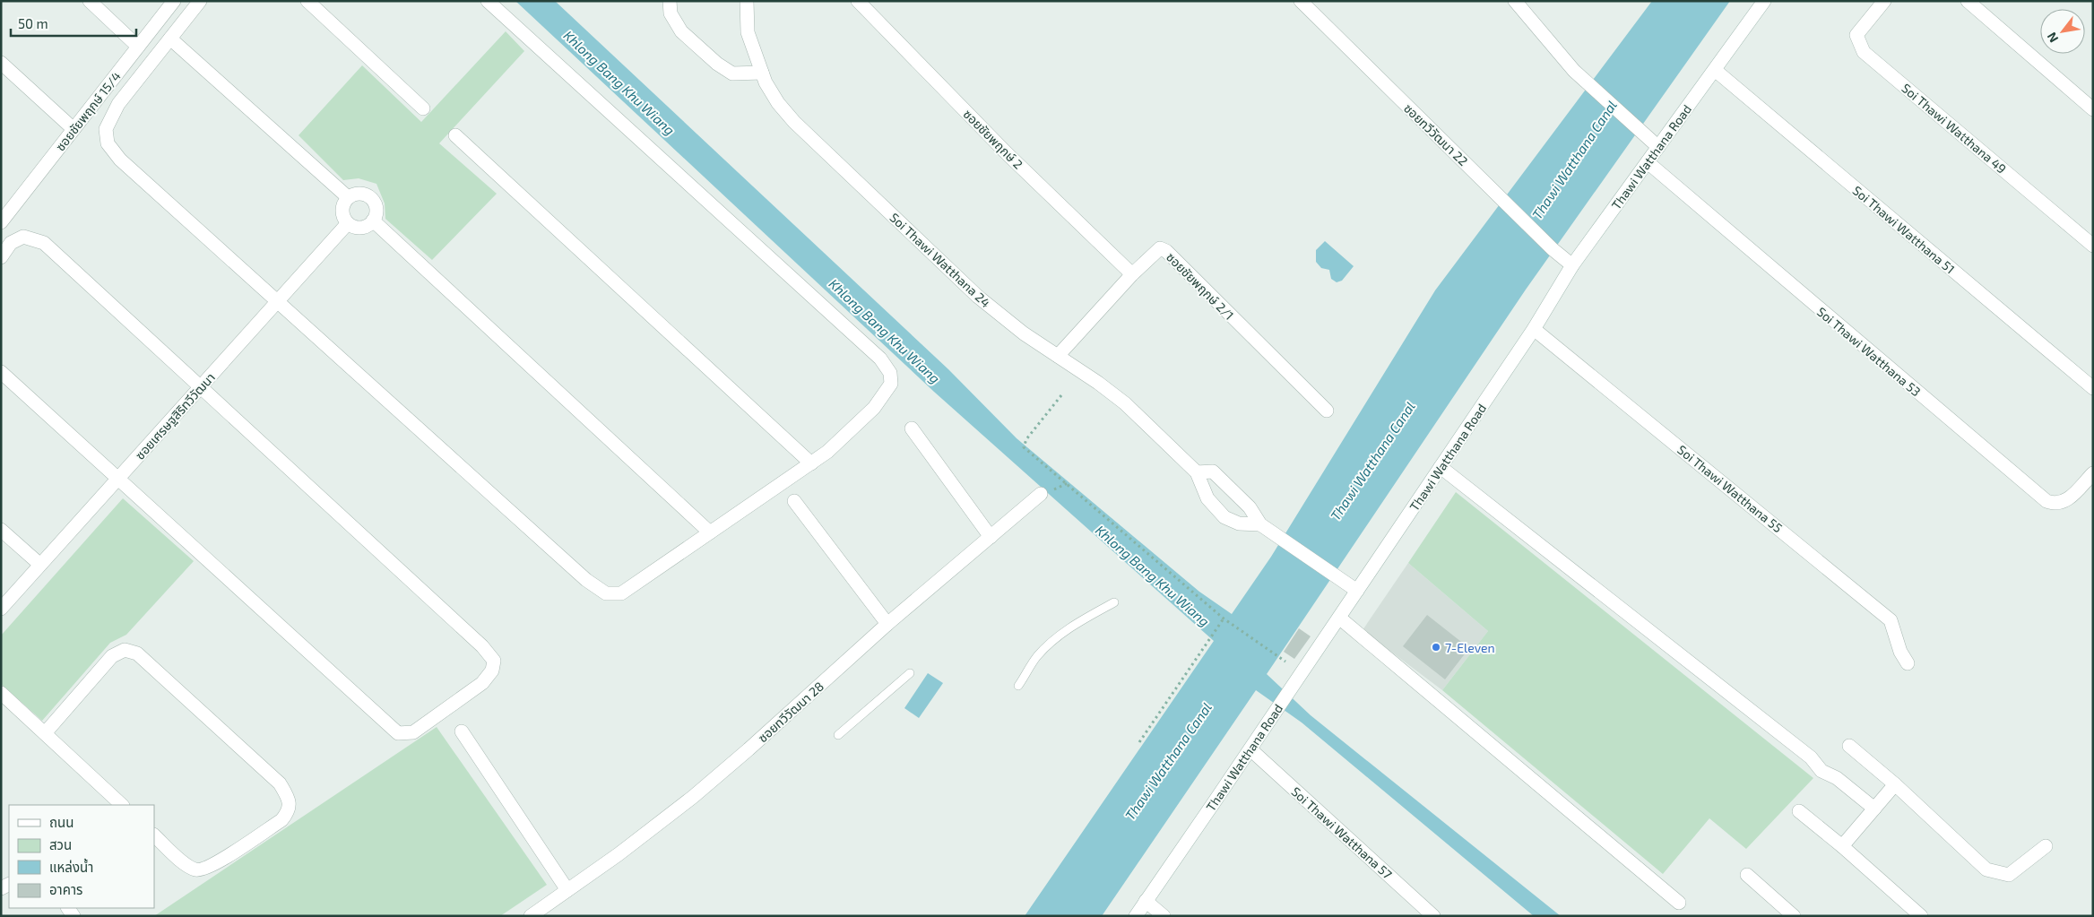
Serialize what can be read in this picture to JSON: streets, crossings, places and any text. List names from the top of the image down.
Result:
{
  "streets": {
    "street": [
      "ซอยชัยพฤกษ์ 15/4",
      "Soi Thawi Watthana 49",
      "ซอยทวีวัฒนา 22",
      "ซอยชัยพฤกษ์ 2",
      "Thawi Watthana Road",
      "Soi Thawi Watthana 51",
      "Soi Thawi Watthana 24",
      "ซอยชัยพฤกษ์ 2/1",
      "Soi Thawi Watthana 53",
      "ซอยเศรษฐสิริทวีวัฒนา",
      "Soi Thawi Watthana 55",
      "ซอยทวีวัฒนา 28",
      "Soi Thawi Watthana 57"
    ]
  },
  "crossings": [
    ["ซอยทวีวัฒนา 22", "Thawi Watthana Road"],
    ["ซอยชัยพฤกษ์ 2", "ซอยชัยพฤกษ์ 2/1"],
    ["Thawi Watthana Road", "Soi Thawi Watthana 51"],
    ["Thawi Watthana Road", "Soi Thawi Watthana 24"],
    ["Thawi Watthana Road", "Soi Thawi Watthana 53"],
    ["Thawi Watthana Road", "Soi Thawi Watthana 55"],
    ["Thawi Watthana Road", "Soi Thawi Watthana 57"],
    ["Soi Thawi Watthana 24", "ซอยชัยพฤกษ์ 2/1"]
  ],
  "water": ["Khlong Bang Khu Wiang", "Thawi Watthana Canal"],
  "places": ["7-Eleven"],
  "legend": [
    "ถนน",
    "สวน",
    "แหล่งน้ำ",
    "อาคาร"
  ],
  "scale_bar": "50 m",
  "north": "bottom left"
}
